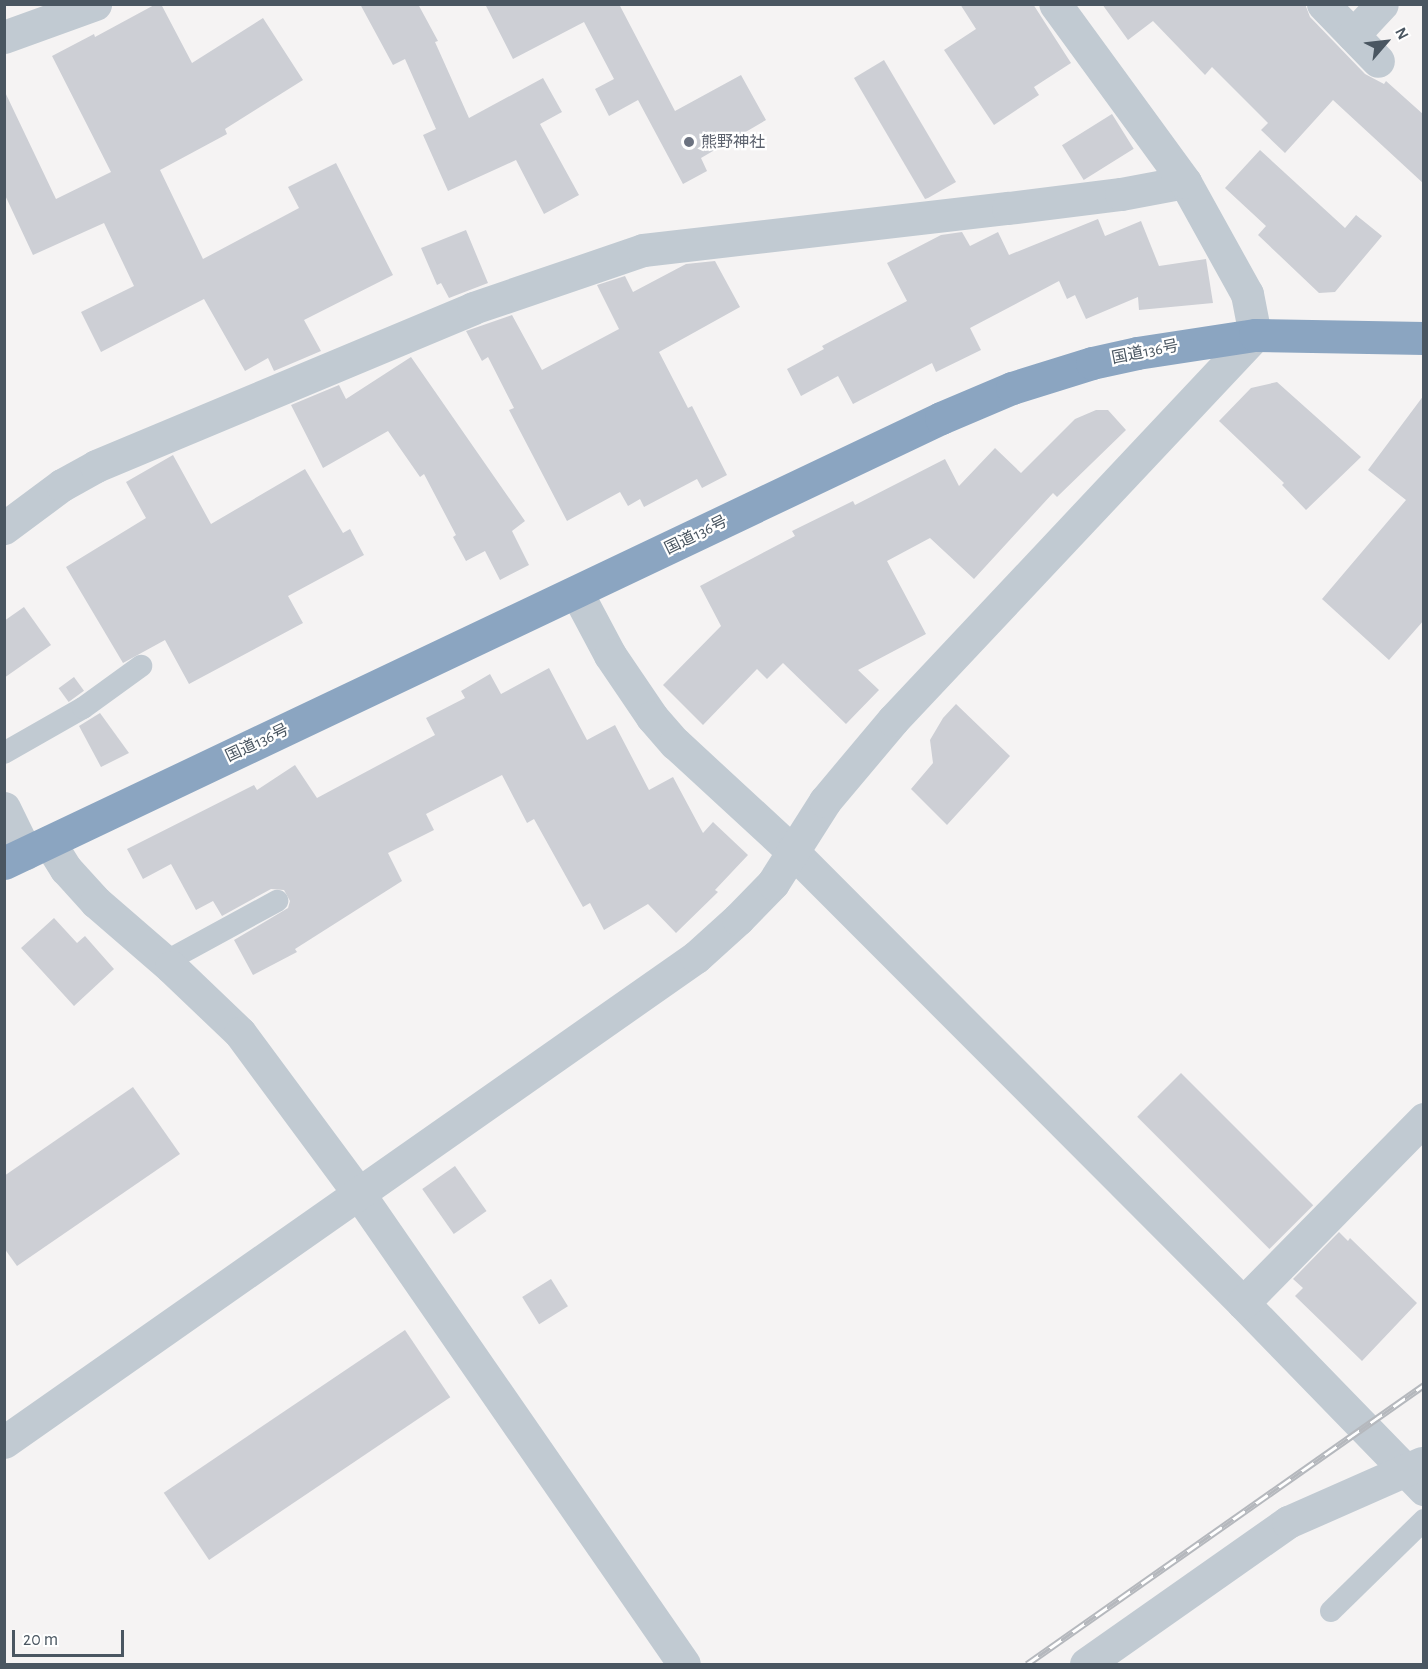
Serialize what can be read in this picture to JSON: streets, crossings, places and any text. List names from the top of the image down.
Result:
{
  "streets": {
    "highway": ["国道136号"]
  },
  "places": ["熊野神社"],
  "scale_bar": "20 m",
  "north": "top right"
}
